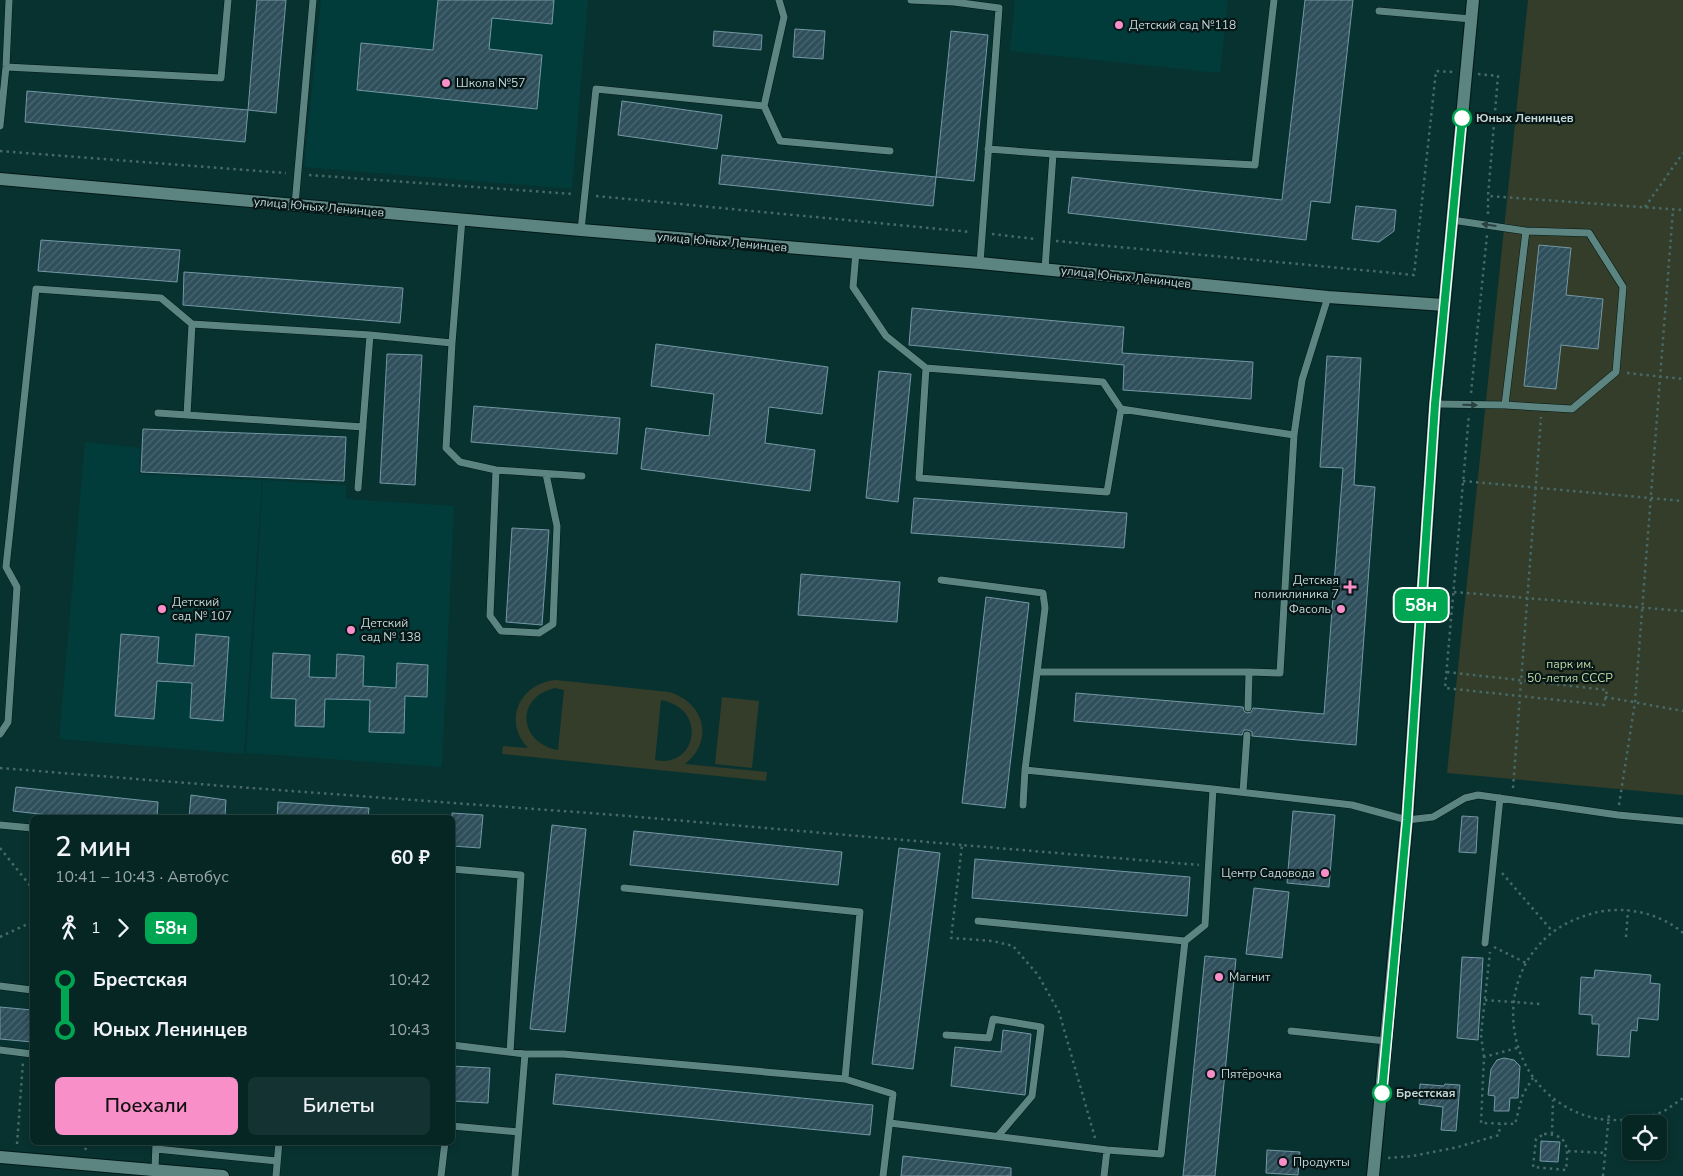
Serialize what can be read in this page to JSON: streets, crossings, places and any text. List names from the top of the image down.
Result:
{
  "streets": {
    "street": ["улица Юных Ленинцев"]
  },
  "parks": ["парк им. 50-летия СССР"],
  "places": {
    "other": [
      "Детский сад №118",
      "Школа №57",
      "Юных Ленинцев",
      "Детский сад № 107",
      "Фасоль",
      "Детский сад № 138",
      "Центр Садовода",
      "Магнит",
      "Пятёрочка",
      "Брестская",
      "Продукты"
    ],
    "health": ["Детская поликлиника 7"]
  },
  "lines": ["bus line 58н"],
  "page": {
    "on_map": "58н",
    "heading": ["2 мин", "10:41 – 10:43 · Автобус", "60 ₽"],
    "legs": ["1", "58н"],
    "list": [
      {
        "name": "Брестская",
        "value": "10:42"
      },
      {
        "name": "Юных Ленинцев",
        "value": "10:43"
      }
    ],
    "buttons": ["Поехали", "Билеты"]
  }
}
